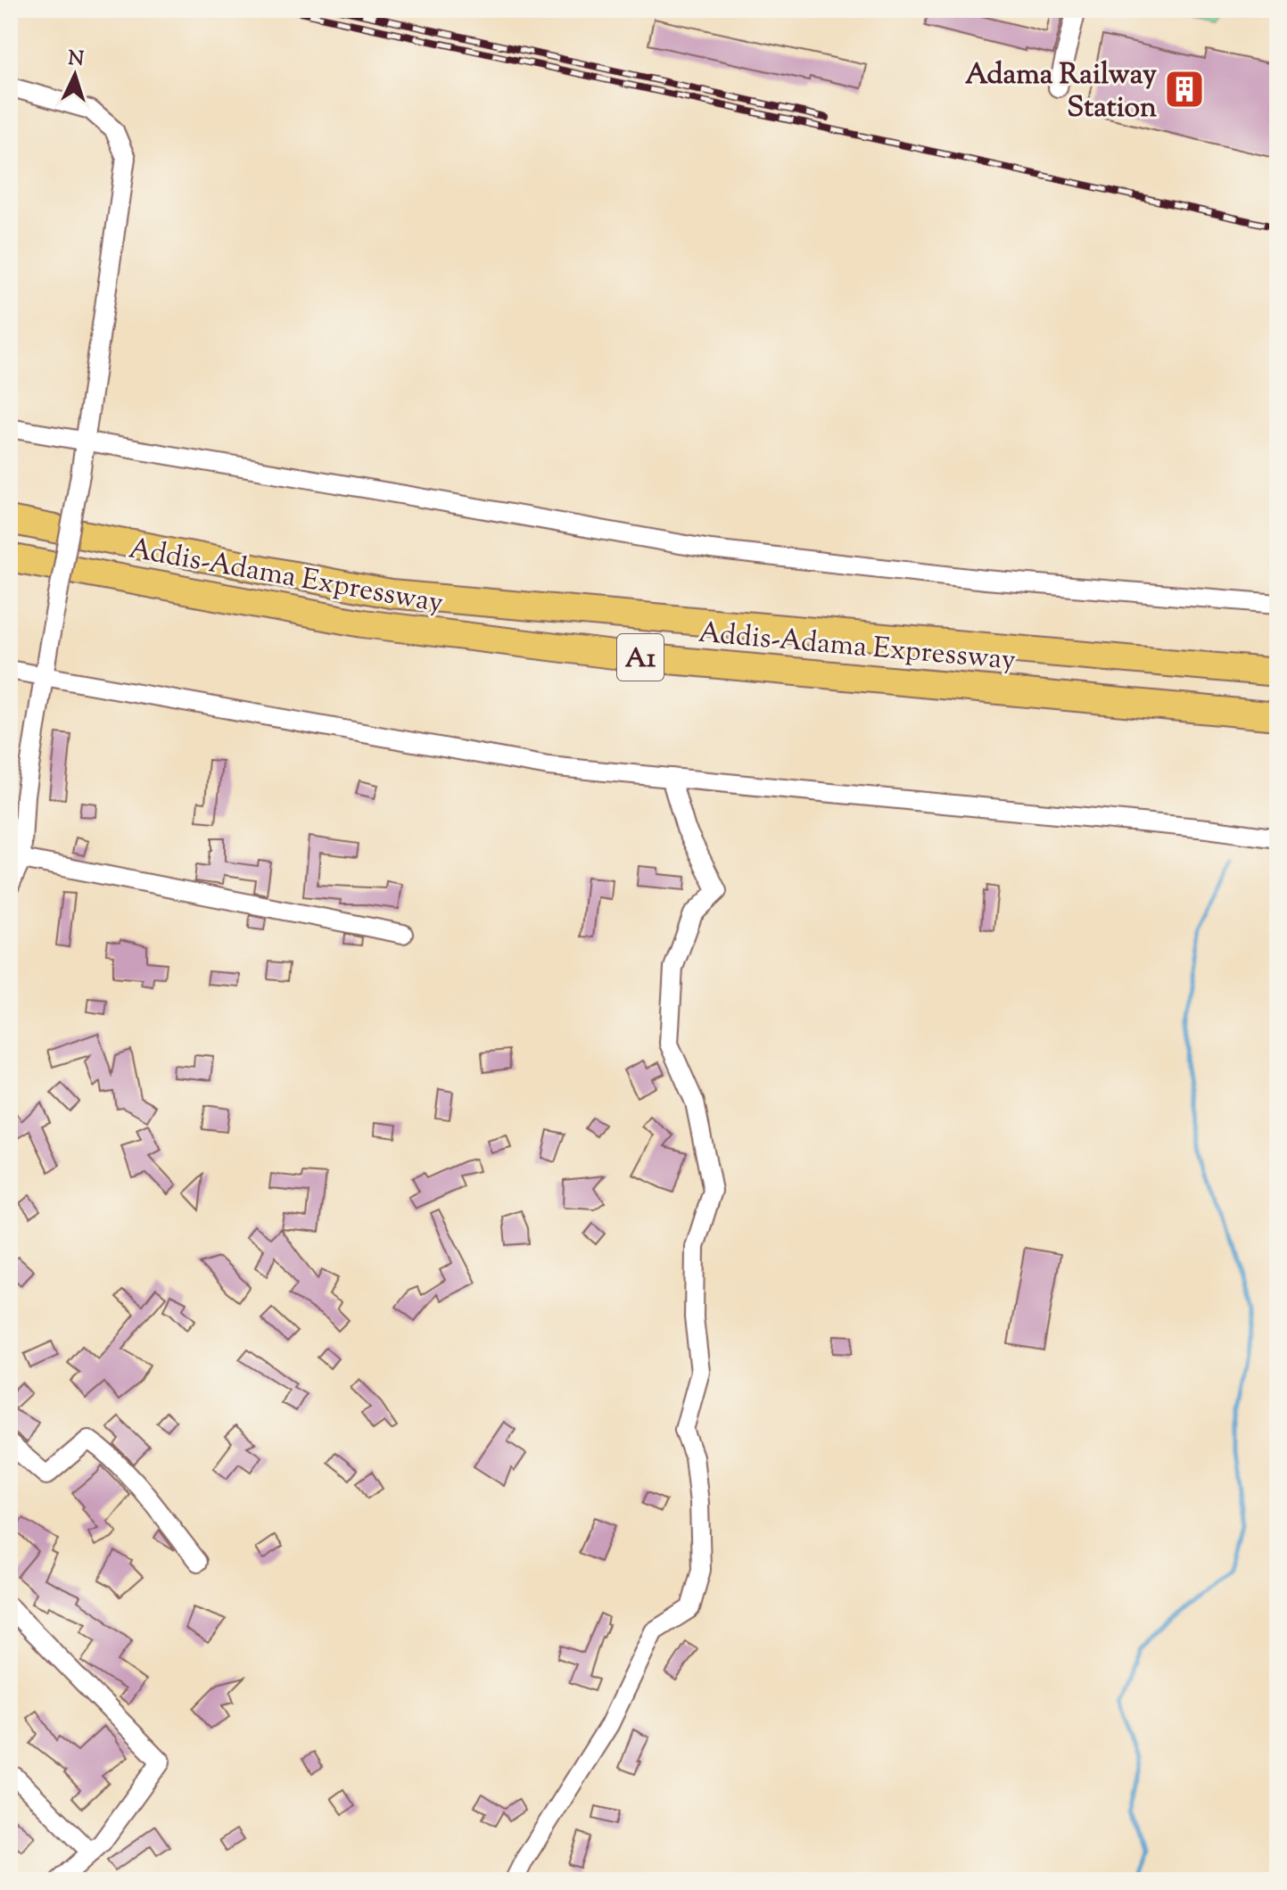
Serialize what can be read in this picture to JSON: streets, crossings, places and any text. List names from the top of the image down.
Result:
{
  "streets": {
    "highway": ["Addis-Adama Expressway", "A1"]
  },
  "places": {
    "building": ["Adama Railway Station"]
  },
  "north": "top"
}
